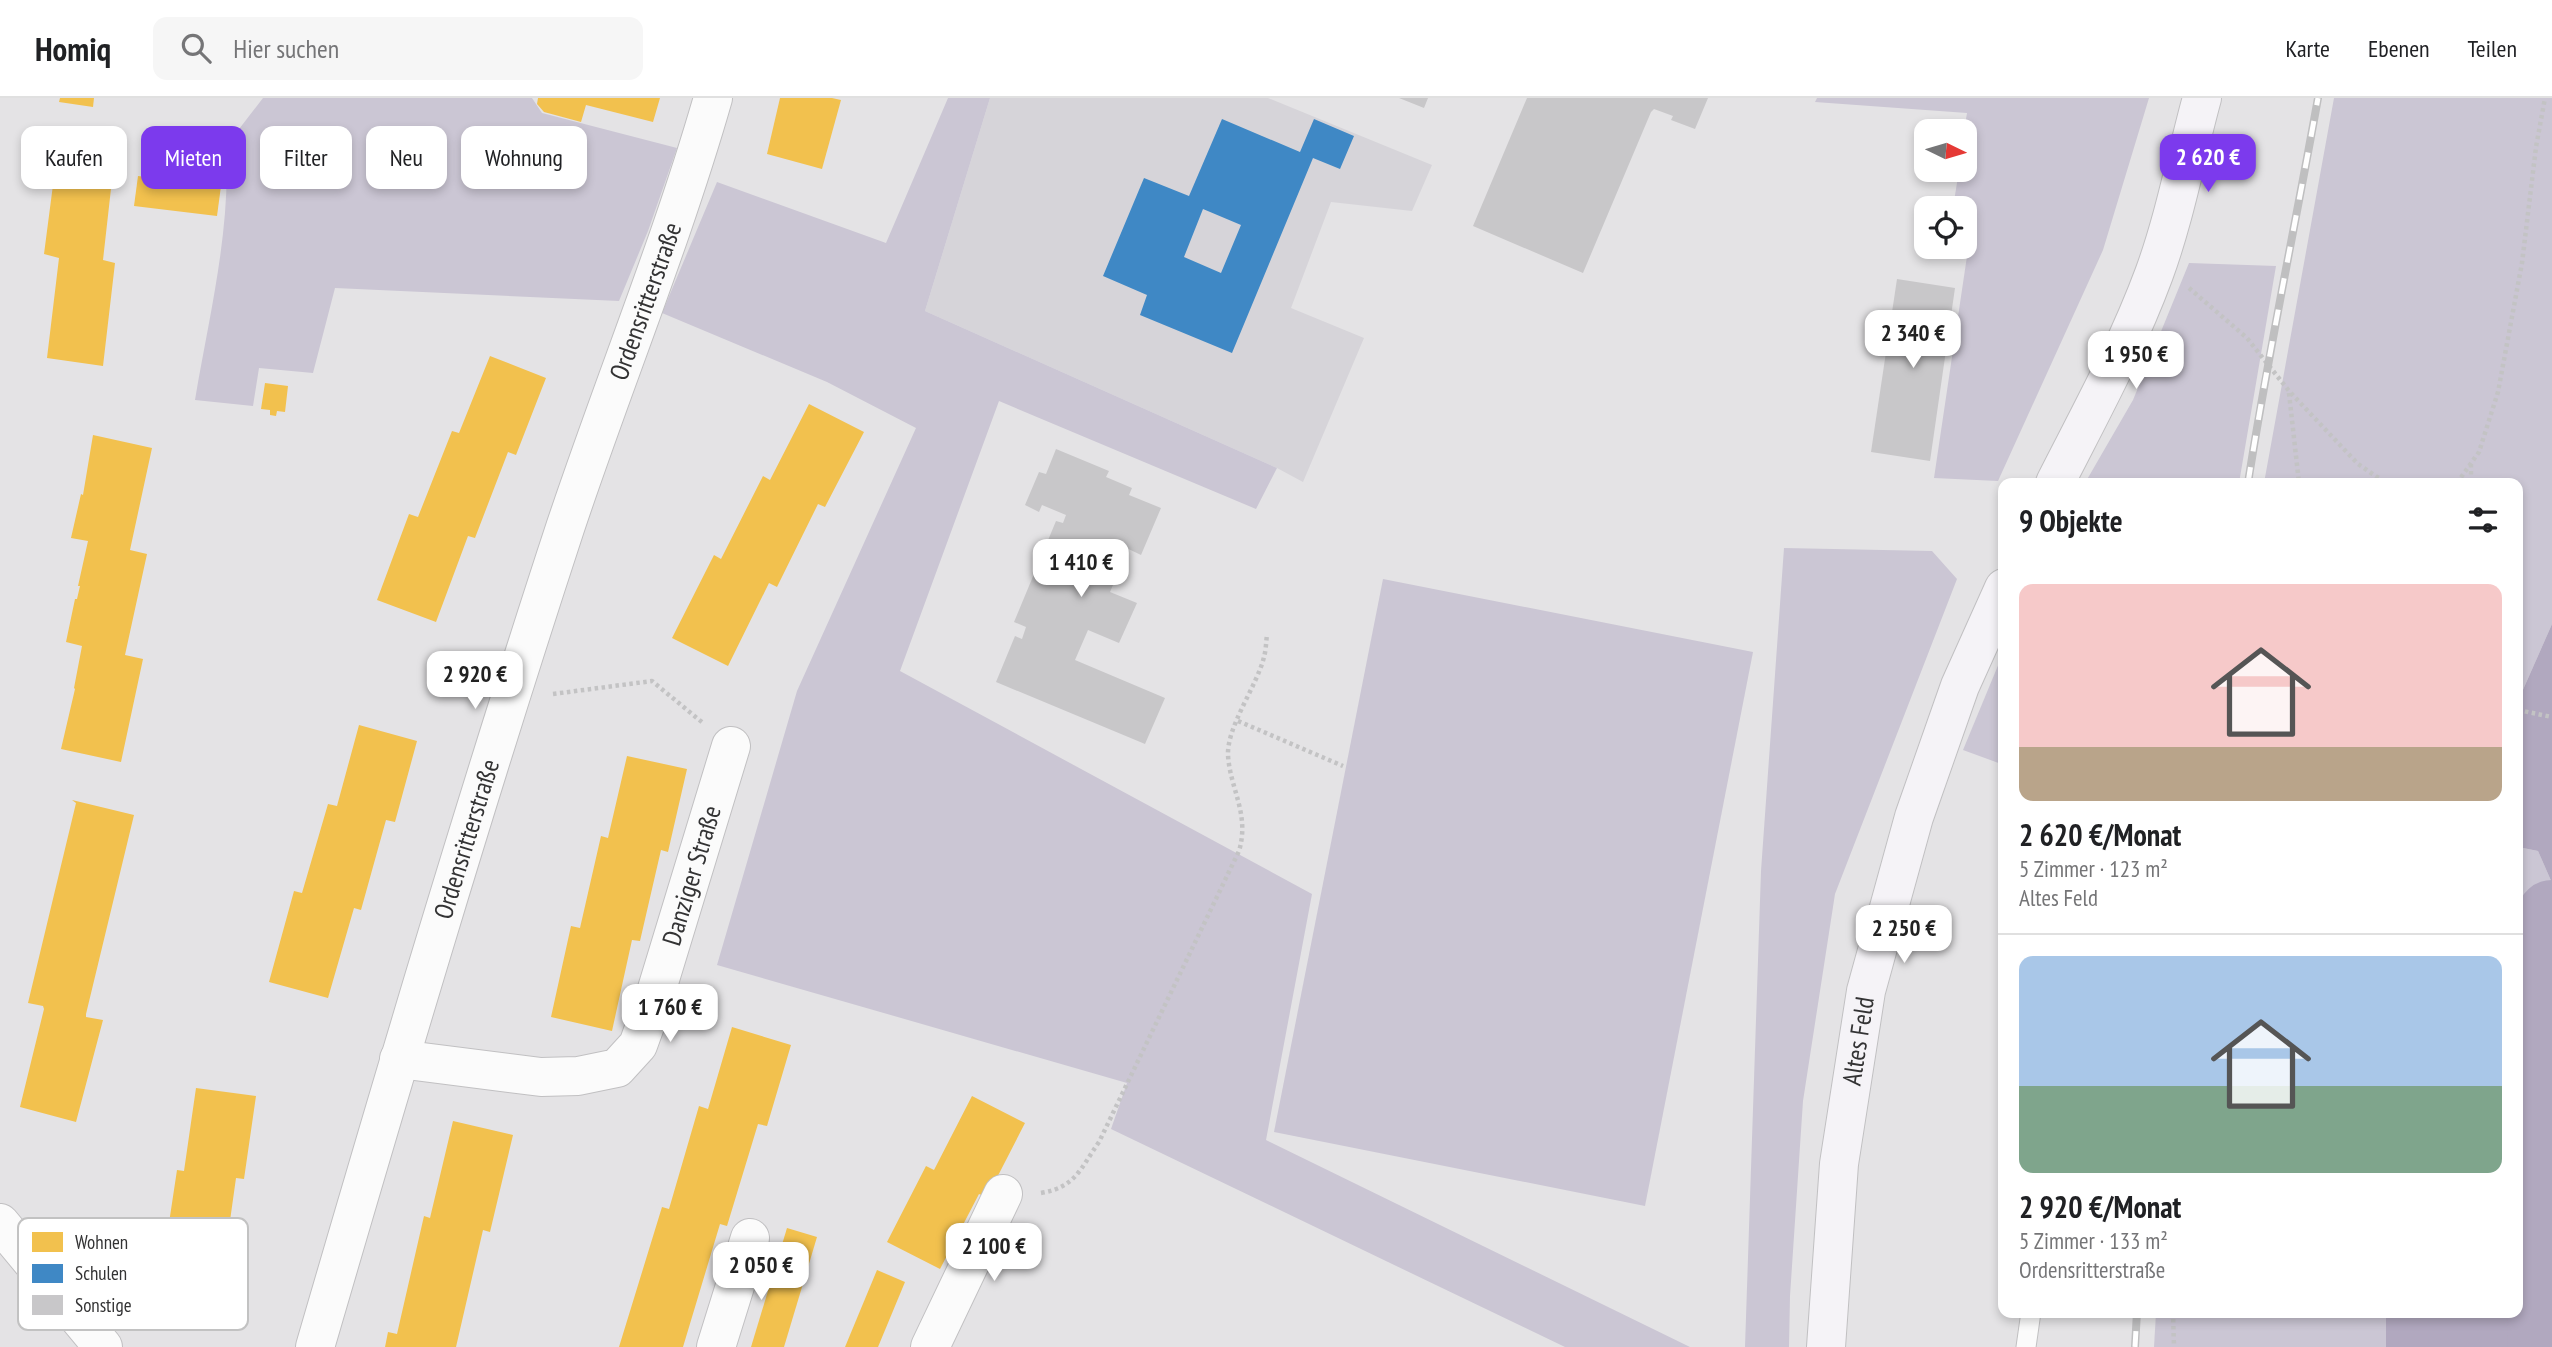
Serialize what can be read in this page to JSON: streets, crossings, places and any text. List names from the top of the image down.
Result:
{
  "streets": {
    "main road": ["Altes Feld"],
    "street": ["Ordensritterstraße", "Danziger Straße"]
  },
  "crossings": [
    ["Ordensritterstraße", "Danziger Straße"]
  ],
  "legend": ["Wohnen", "Schulen", "Sonstige"],
  "north": "right",
  "page": {
    "header": "Homiq",
    "search": "Hier suchen",
    "nav": ["Karte", "Ebenen", "Teilen"],
    "chip": [
      "Kaufen",
      "Mieten",
      "Filter",
      "Neu",
      "Wohnung"
    ],
    "price": [
      "2 620 €",
      "2 340 €",
      "1 950 €",
      "1 410 €",
      "2 920 €",
      "2 250 €",
      "1 760 €",
      "2 100 €",
      "2 050 €"
    ],
    "heading": "9 Objekte",
    "list": [
      {
        "name": "2 620 €/Monat",
        "note": "5 Zimmer · 123 m² · Altes Feld"
      },
      {
        "name": "2 920 €/Monat",
        "note": "5 Zimmer · 133 m² · Ordensritterstraße"
      }
    ]
  }
}
